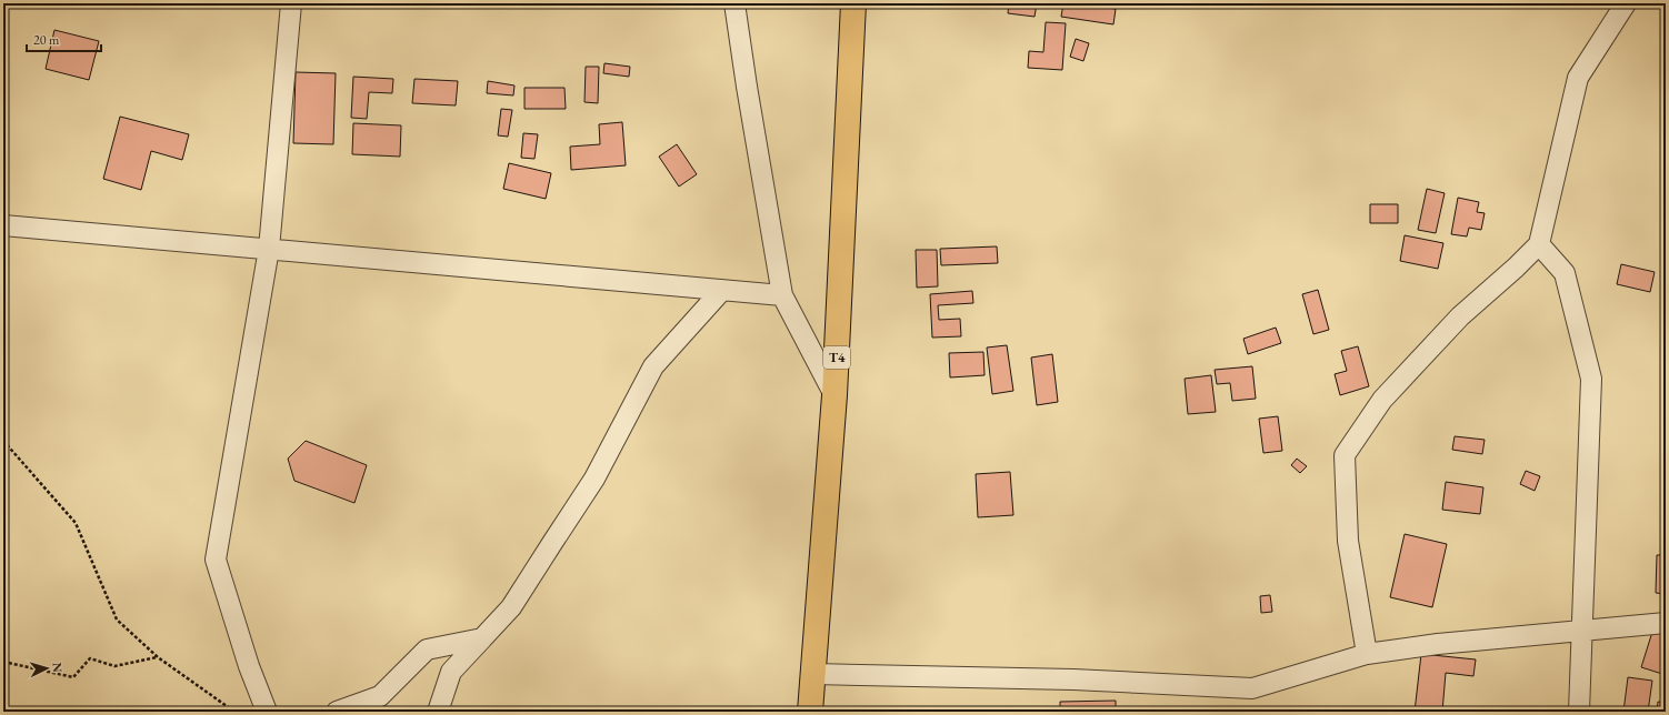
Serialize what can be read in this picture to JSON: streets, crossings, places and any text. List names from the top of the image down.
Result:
{
  "streets": {
    "highway": ["T4"]
  },
  "scale_bar": "20 m",
  "north": "right"
}
